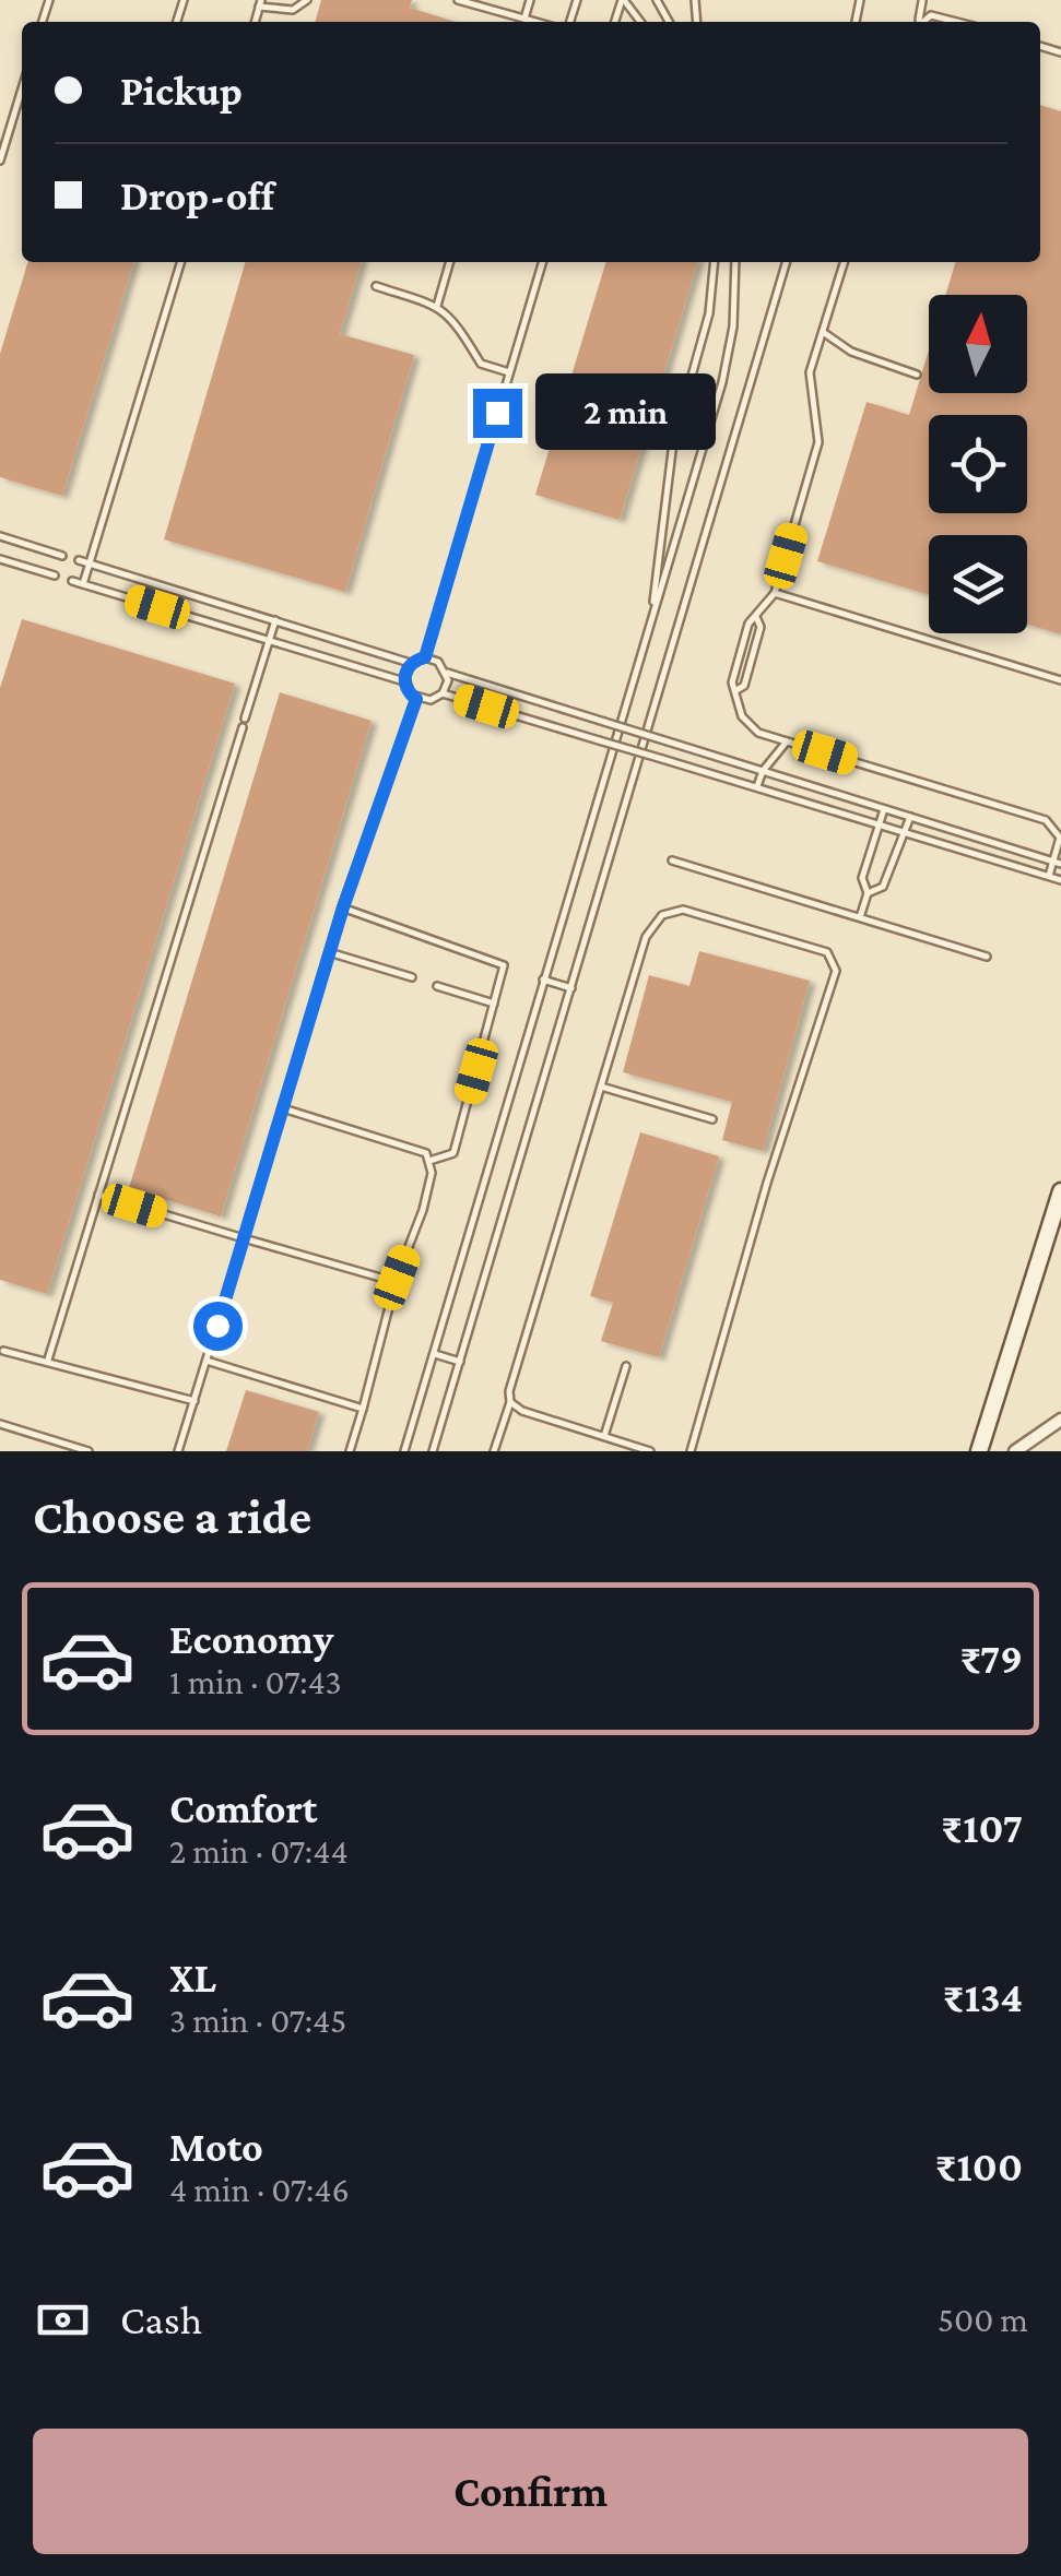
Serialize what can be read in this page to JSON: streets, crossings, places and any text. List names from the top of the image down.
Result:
{
  "north": "top",
  "page": {
    "banner": ["Pickup", "Drop-off"],
    "bubble": "2 min",
    "heading": "Choose a ride",
    "list": [
      {
        "name": "Economy",
        "note": "1 min · 07:43",
        "value": "₹79"
      },
      {
        "name": "Comfort",
        "note": "2 min · 07:44",
        "value": "₹107"
      },
      {
        "name": "XL",
        "note": "3 min · 07:45",
        "value": "₹134"
      },
      {
        "name": "Moto",
        "note": "4 min · 07:46",
        "value": "₹100"
      }
    ],
    "pay": ["Cash", "500 m"],
    "buttons": "Confirm"
  }
}
